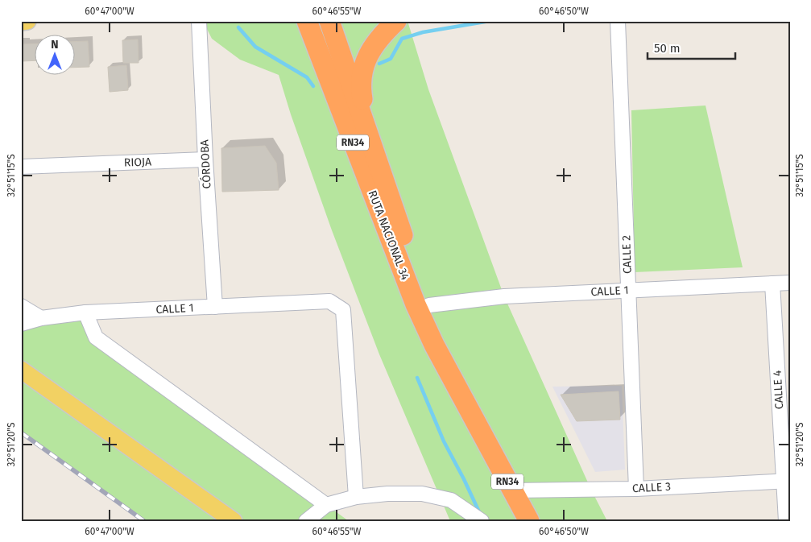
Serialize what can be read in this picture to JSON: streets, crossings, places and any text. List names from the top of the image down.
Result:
{
  "streets": {
    "highway": ["RN34", "RUTA NACIONAL 34"],
    "street": [
      "RIOJA",
      "CÓRDOBA",
      "CALLE 2",
      "CALLE 1",
      "CALLE 4",
      "CALLE 3"
    ]
  },
  "crossings": [
    ["RN34", "RUTA NACIONAL 34"],
    ["RIOJA", "CÓRDOBA"],
    ["CÓRDOBA", "CALLE 1"],
    ["RUTA NACIONAL 34", "CALLE 1"],
    ["RUTA NACIONAL 34", "CALLE 3"],
    ["CALLE 2", "CALLE 1"],
    ["CALLE 2", "CALLE 3"],
    ["CALLE 1", "CALLE 4"],
    ["CALLE 4", "CALLE 3"]
  ],
  "scale_bar": "50 m",
  "north": "top",
  "coordinates": [
    "60°47'00\"W",
    "60°46'55\"W",
    "60°46'50\"W",
    "32°51'15\"S",
    "32°51'20\"S"
  ]
}
